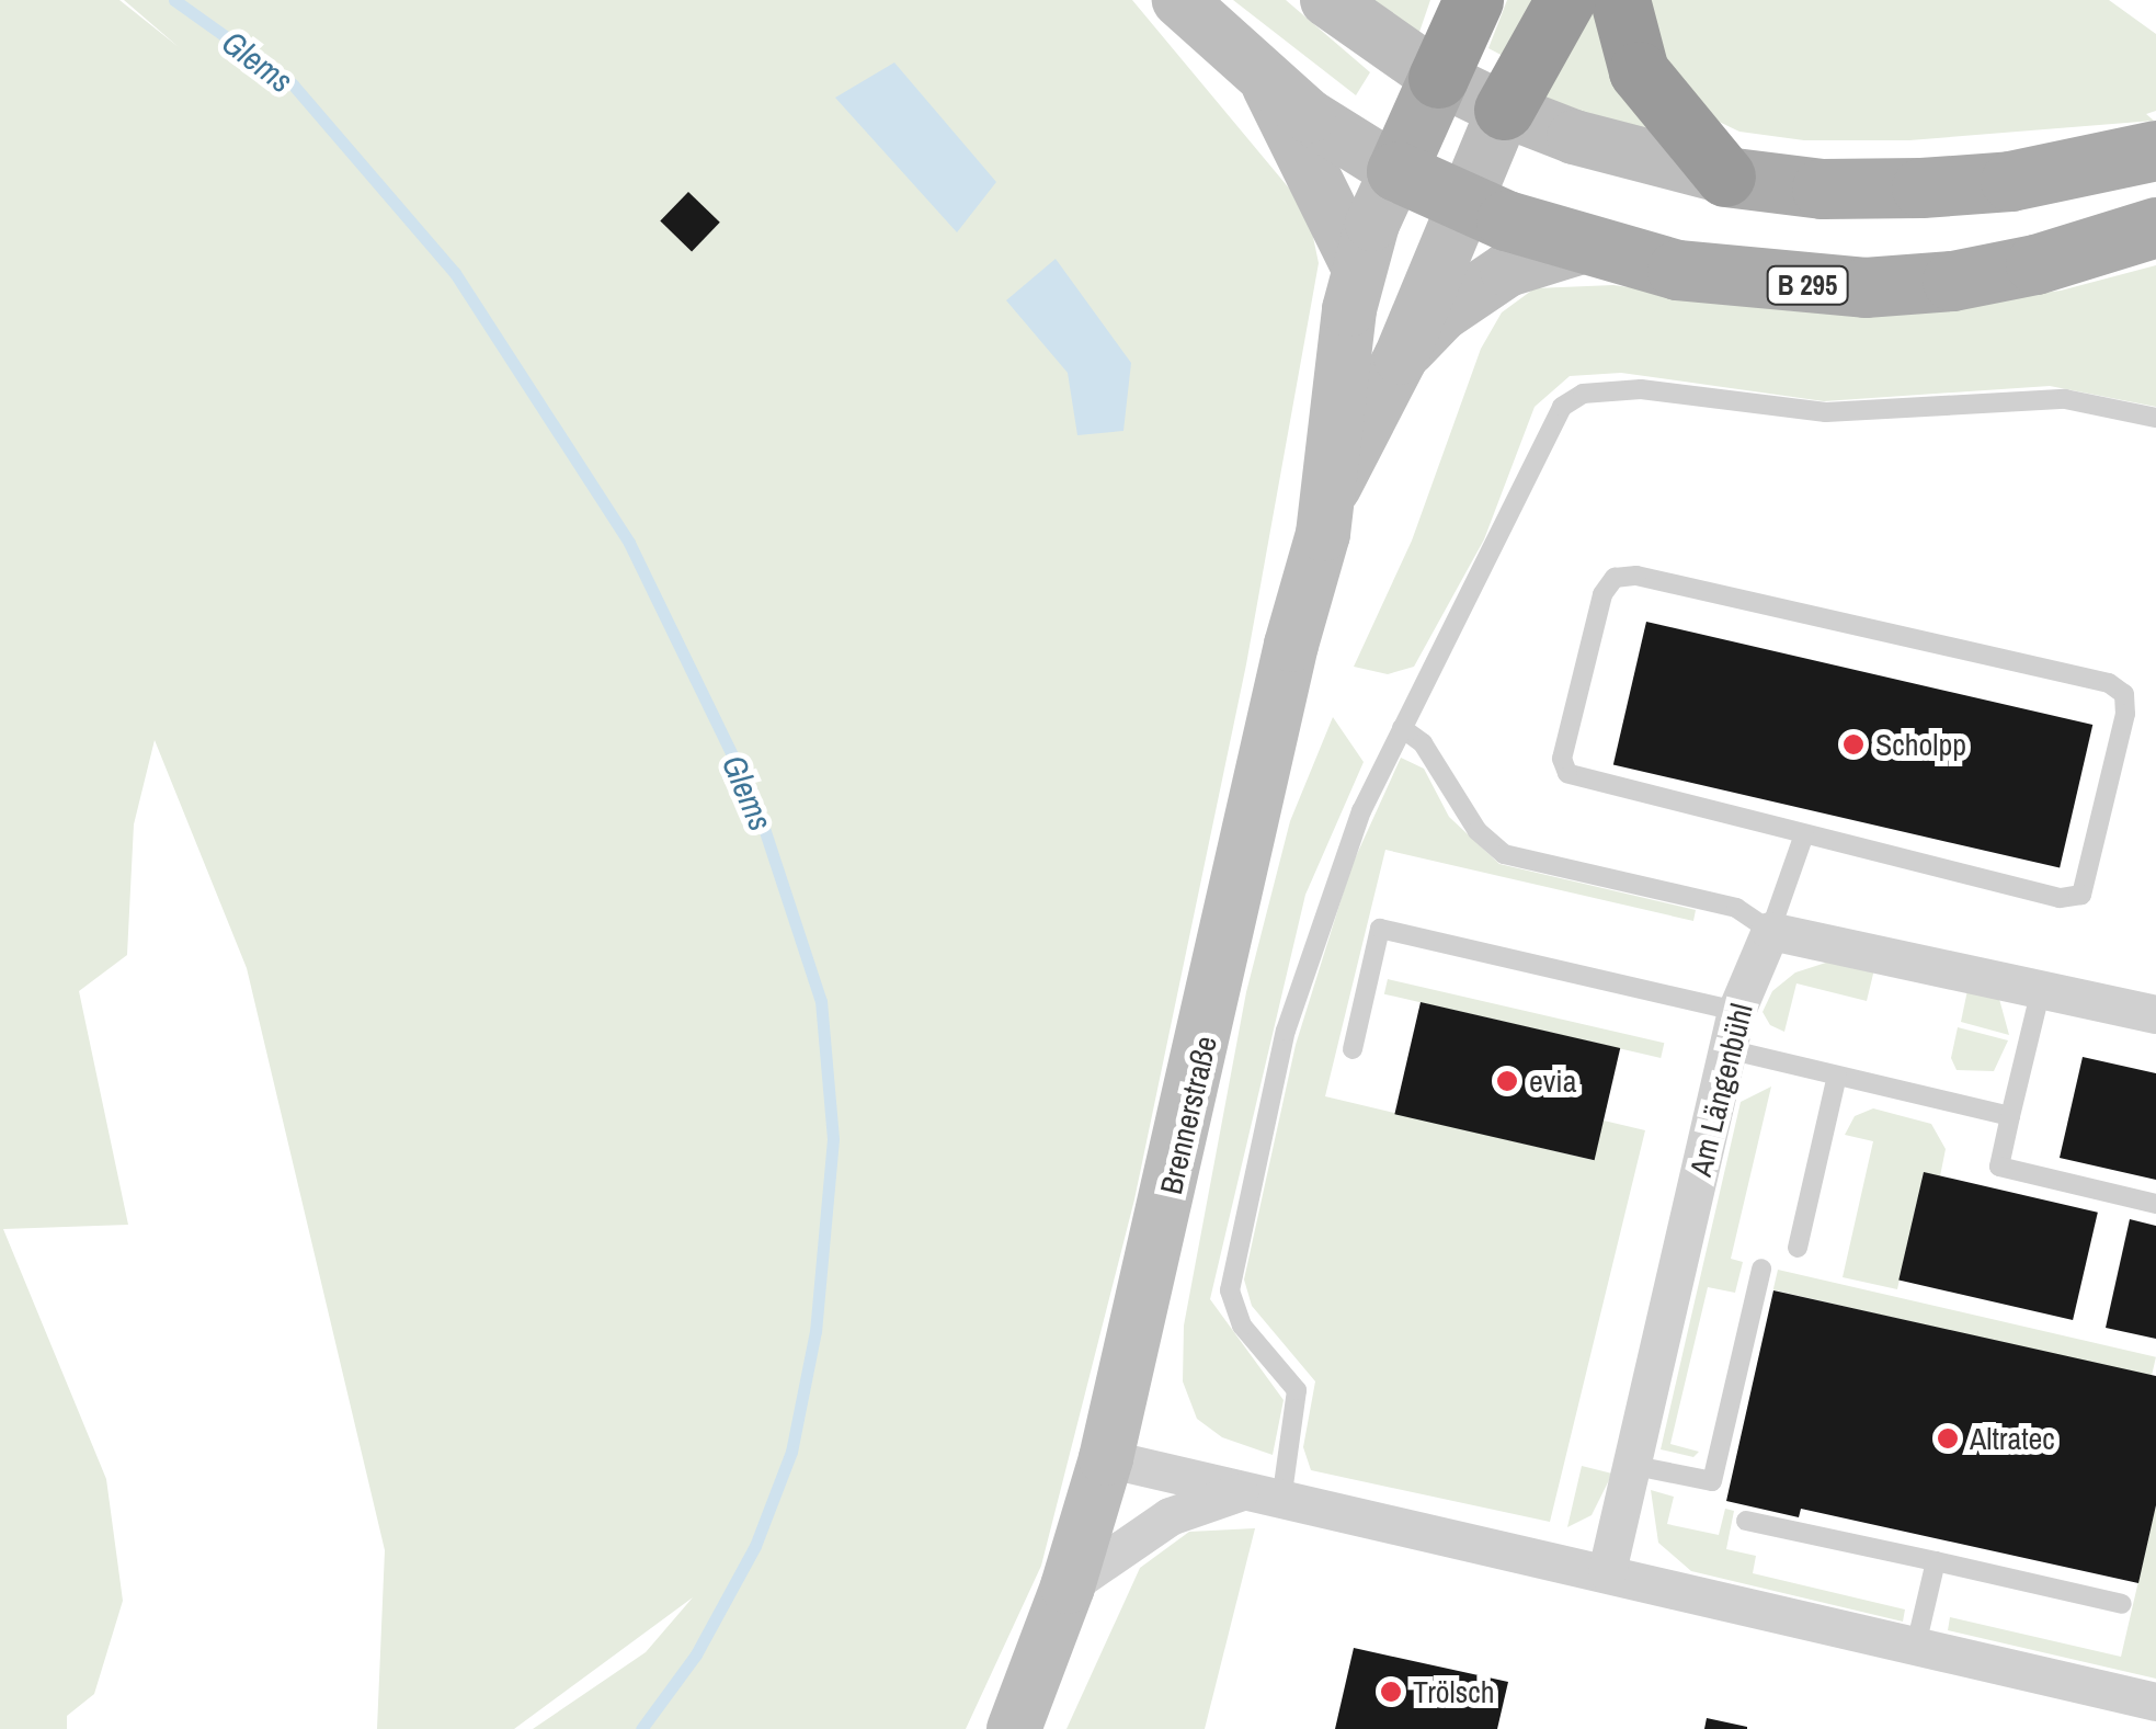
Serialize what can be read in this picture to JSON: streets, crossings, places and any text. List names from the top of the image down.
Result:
{
  "streets": {
    "main road": ["B 295", "Brennerstraße"],
    "street": ["Am Längenbühl"]
  },
  "crossings": [
    ["B 295", "Brennerstraße"]
  ],
  "water": ["Glems"],
  "places": [
    "Scholpp",
    "evia",
    "Altratec",
    "Trölsch"
  ]
}
